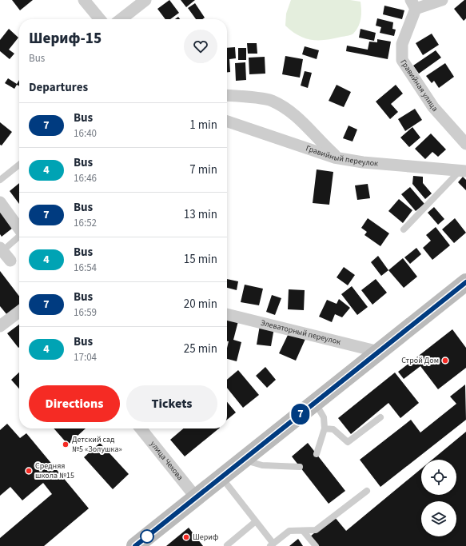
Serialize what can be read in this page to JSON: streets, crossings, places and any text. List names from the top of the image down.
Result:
{
  "streets": {
    "street": [
      "Гравийная улица",
      "Гравийный переулок",
      "Элеваторный переулок",
      "улица Чехова"
    ]
  },
  "places": [
    "Строй Дом",
    "Детский сад №5 «Золушка»",
    "Средняя школа №15",
    "Шериф"
  ],
  "lines": ["bus line 7"],
  "page": {
    "on_map": "7",
    "heading": [
      ["Шериф-15", "Bus"],
      "Departures"
    ],
    "list": [
      {
        "mark": "7",
        "name": "Bus",
        "note": "16:40",
        "value": "1 min"
      },
      {
        "mark": "4",
        "name": "Bus",
        "note": "16:46",
        "value": "7 min"
      },
      {
        "mark": "7",
        "name": "Bus",
        "note": "16:52",
        "value": "13 min"
      },
      {
        "mark": "4",
        "name": "Bus",
        "note": "16:54",
        "value": "15 min"
      },
      {
        "mark": "7",
        "name": "Bus",
        "note": "16:59",
        "value": "20 min"
      },
      {
        "mark": "4",
        "name": "Bus",
        "note": "17:04",
        "value": "25 min"
      }
    ],
    "buttons": ["Directions", "Tickets"]
  }
}
